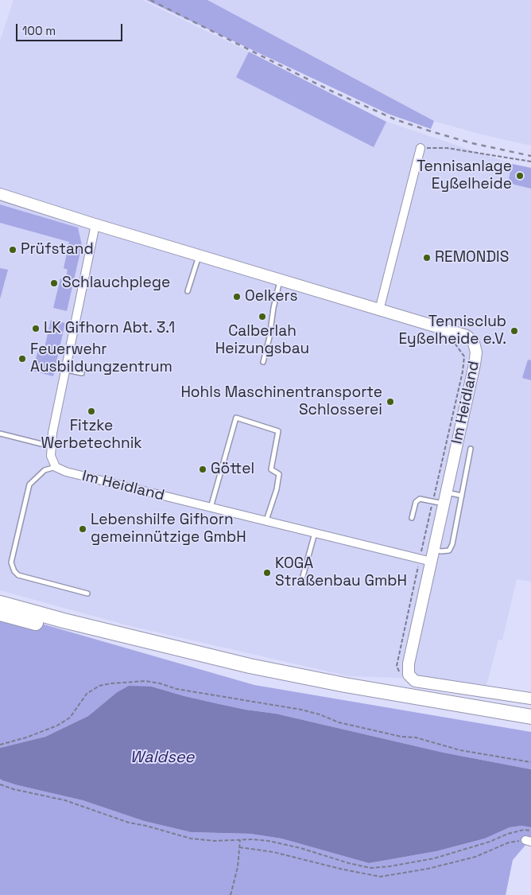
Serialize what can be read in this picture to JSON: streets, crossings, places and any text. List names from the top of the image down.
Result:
{
  "streets": {
    "street": ["Im Heidland"]
  },
  "water": ["Waldsee"],
  "places": [
    "Tennisanlage Eyßelheide",
    "Prüfstand",
    "REMONDIS",
    "Schlauchplege",
    "Oelkers",
    "Calberlah Heizungsbau",
    "LK Gifhorn Abt. 3.1",
    "Tennisclub Eyßelheide e.V.",
    "Feuerwehr Ausbildungzentrum",
    "Hohls Maschinentransporte Schlosserei",
    "Fitzke Werbetechnik",
    "Göttel",
    "Lebenshilfe Gifhorn gemeinnützige GmbH",
    "KOGA Straßenbau GmbH"
  ],
  "scale_bar": "100 m"
}
